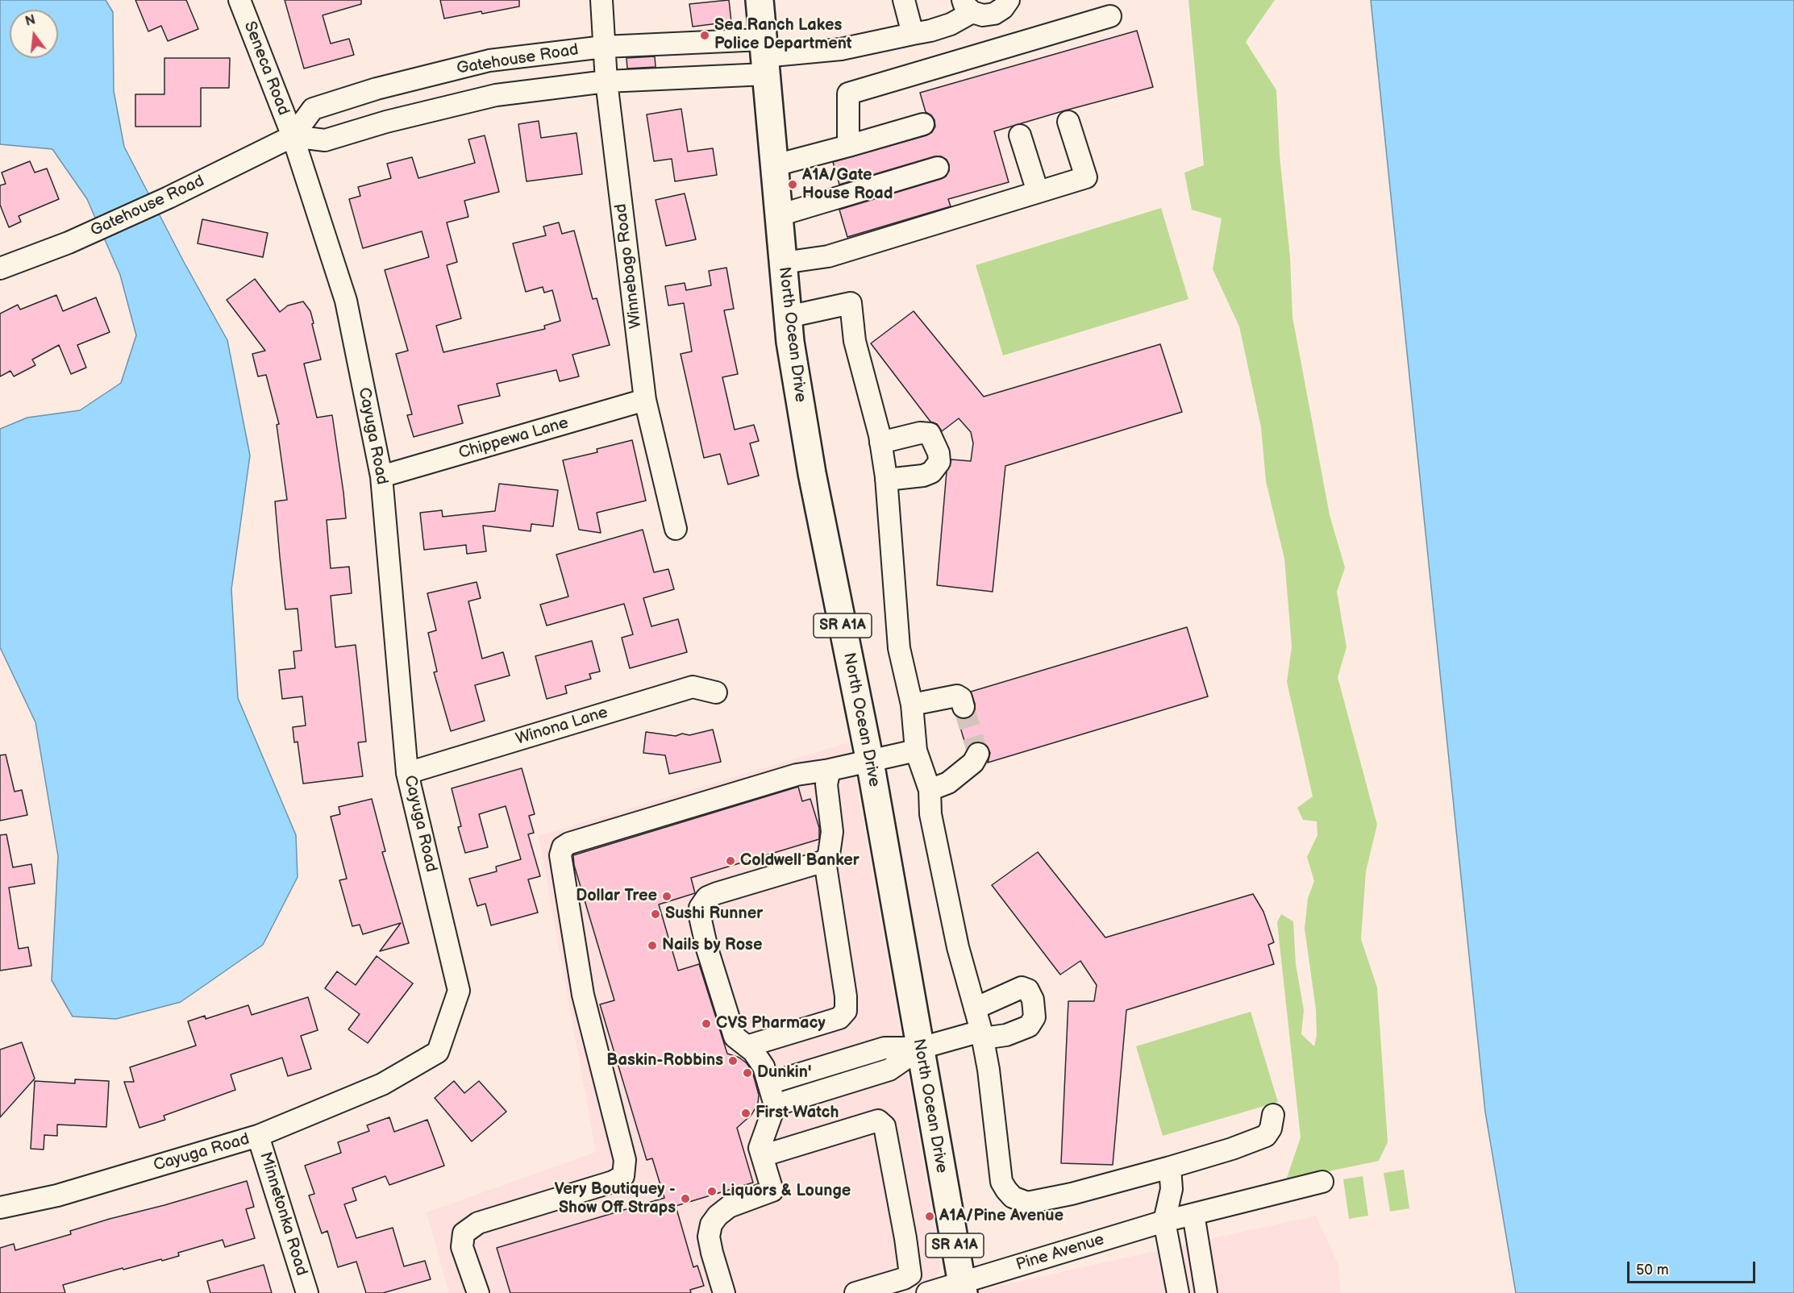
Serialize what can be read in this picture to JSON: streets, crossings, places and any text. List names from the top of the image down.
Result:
{
  "streets": {
    "main road": ["North Ocean Drive", "SR A1A"],
    "street": [
      "Gatehouse Road",
      "Seneca Road",
      "Winnebago Road",
      "Cayuga Road",
      "Chippewa Lane",
      "Winona Lane",
      "Minnetonka Road",
      "Pine Avenue"
    ]
  },
  "crossings": [
    ["Gatehouse Road", "Seneca Road"],
    ["Gatehouse Road", "Winnebago Road"],
    ["Gatehouse Road", "North Ocean Drive"],
    ["Gatehouse Road", "Cayuga Road"],
    ["Gatehouse Road", "SR A1A"],
    ["Seneca Road", "Cayuga Road"],
    ["Winnebago Road", "Chippewa Lane"],
    ["North Ocean Drive", "SR A1A"],
    ["North Ocean Drive", "Pine Avenue"],
    ["Cayuga Road", "Chippewa Lane"],
    ["Cayuga Road", "Winona Lane"],
    ["Cayuga Road", "Minnetonka Road"]
  ],
  "places": [
    "Sea Ranch Lakes Police Department",
    "A1A/Gate House Road",
    "Coldwell Banker",
    "Dollar Tree",
    "Sushi Runner",
    "Nails by Rose",
    "CVS Pharmacy",
    "Baskin-Robbins",
    "Dunkin'",
    "First Watch",
    "Liquors & Lounge",
    "Very Boutiquey - Show Off Straps",
    "A1A/Pine Avenue"
  ],
  "scale_bar": "50 m",
  "north": "top"
}
